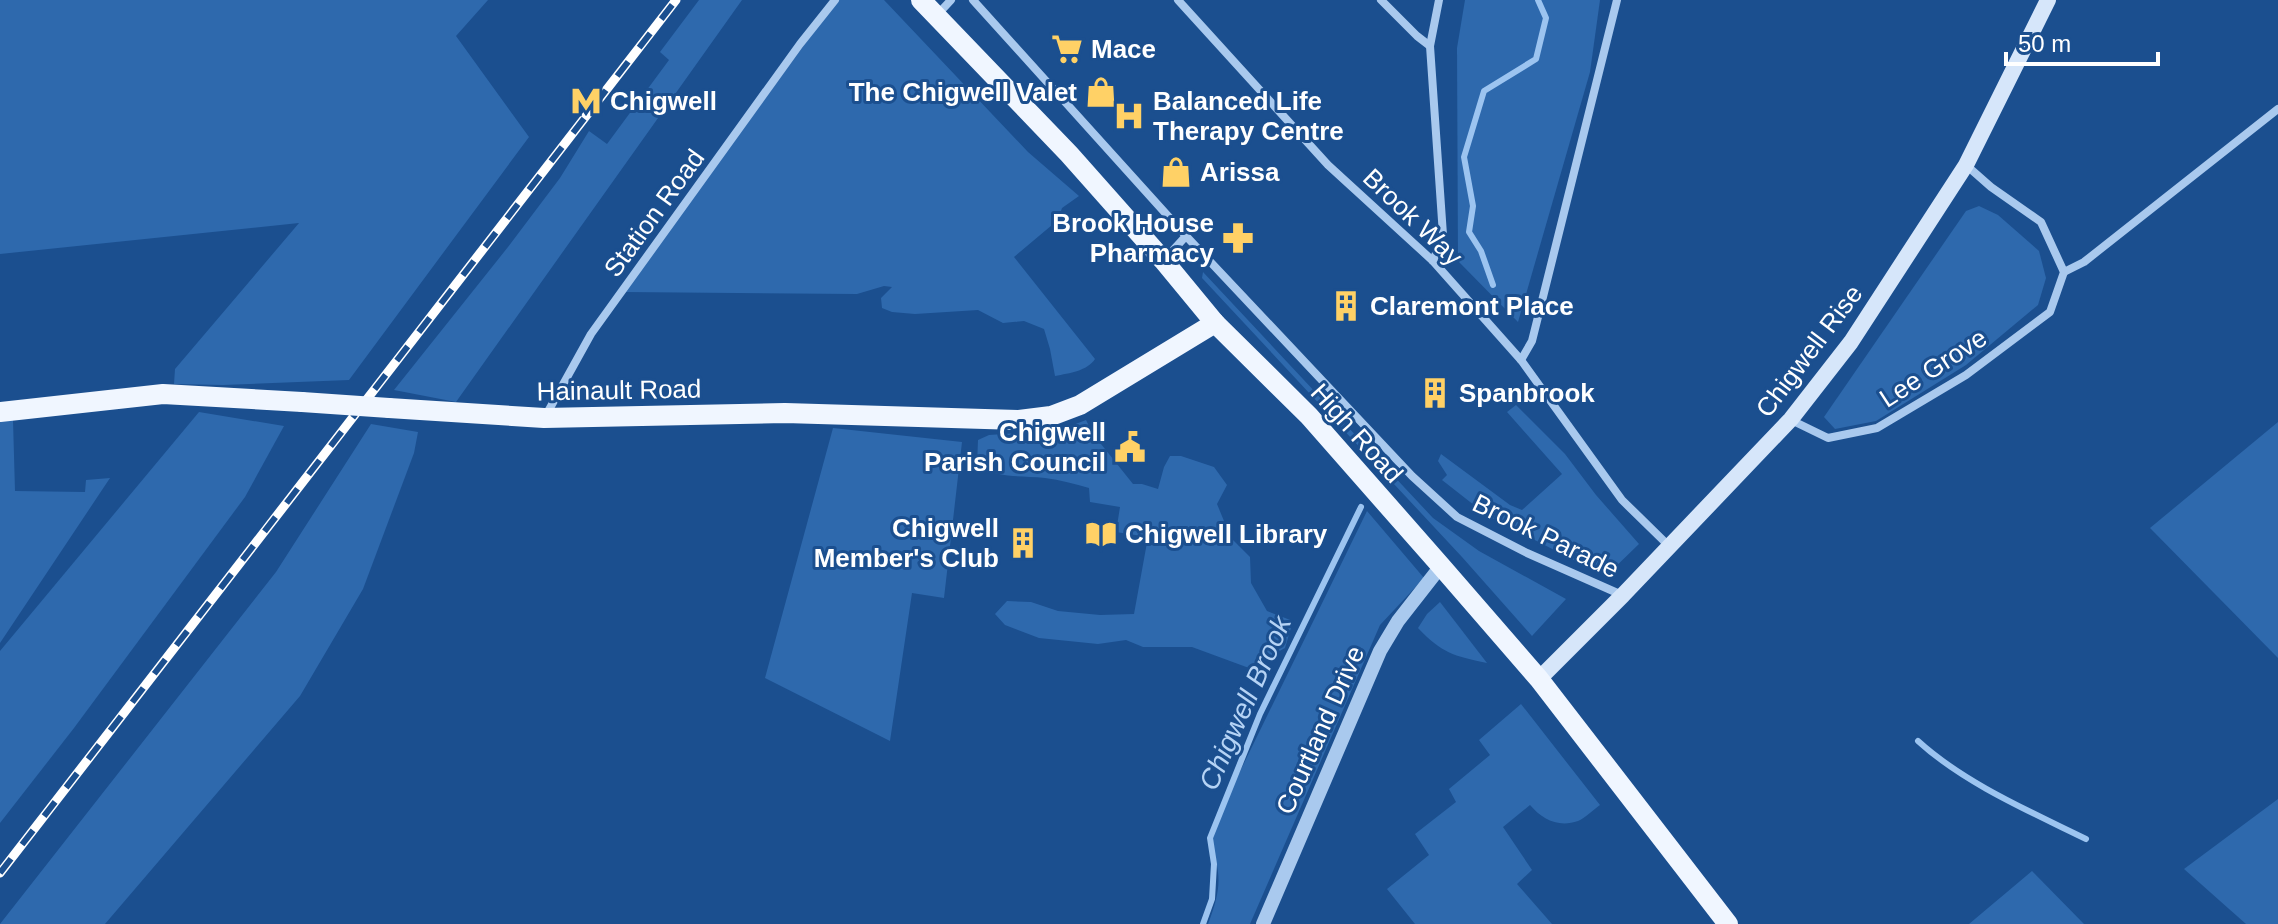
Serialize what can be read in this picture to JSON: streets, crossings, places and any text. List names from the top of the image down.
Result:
{
  "streets": {
    "main road": ["Chigwell Rise", "Hainault Road", "High Road"],
    "street": [
      "Station Road",
      "Brook Way",
      "Lee Grove",
      "Brook Parade",
      "Courtland Drive"
    ]
  },
  "crossings": [
    ["Station Road", "Hainault Road"],
    ["Brook Way", "Chigwell Rise"],
    ["Chigwell Rise", "Lee Grove"],
    ["Chigwell Rise", "High Road"],
    ["Chigwell Rise", "Brook Parade"],
    ["Hainault Road", "High Road"],
    ["High Road", "Courtland Drive"]
  ],
  "water": ["Chigwell Brook"],
  "places": {
    "supermarket": ["Mace"],
    "shop": ["The Chigwell Valet", "Arissa"],
    "metro station": ["Chigwell"],
    "hospital": ["Balanced Life Therapy Centre"],
    "pharmacy": ["Brook House Pharmacy"],
    "building": ["Claremont Place", "Spanbrook", "Chigwell Member's Club"],
    "public building": ["Chigwell Parish Council"],
    "library": ["Chigwell Library"]
  },
  "scale_bar": "50 m"
}
